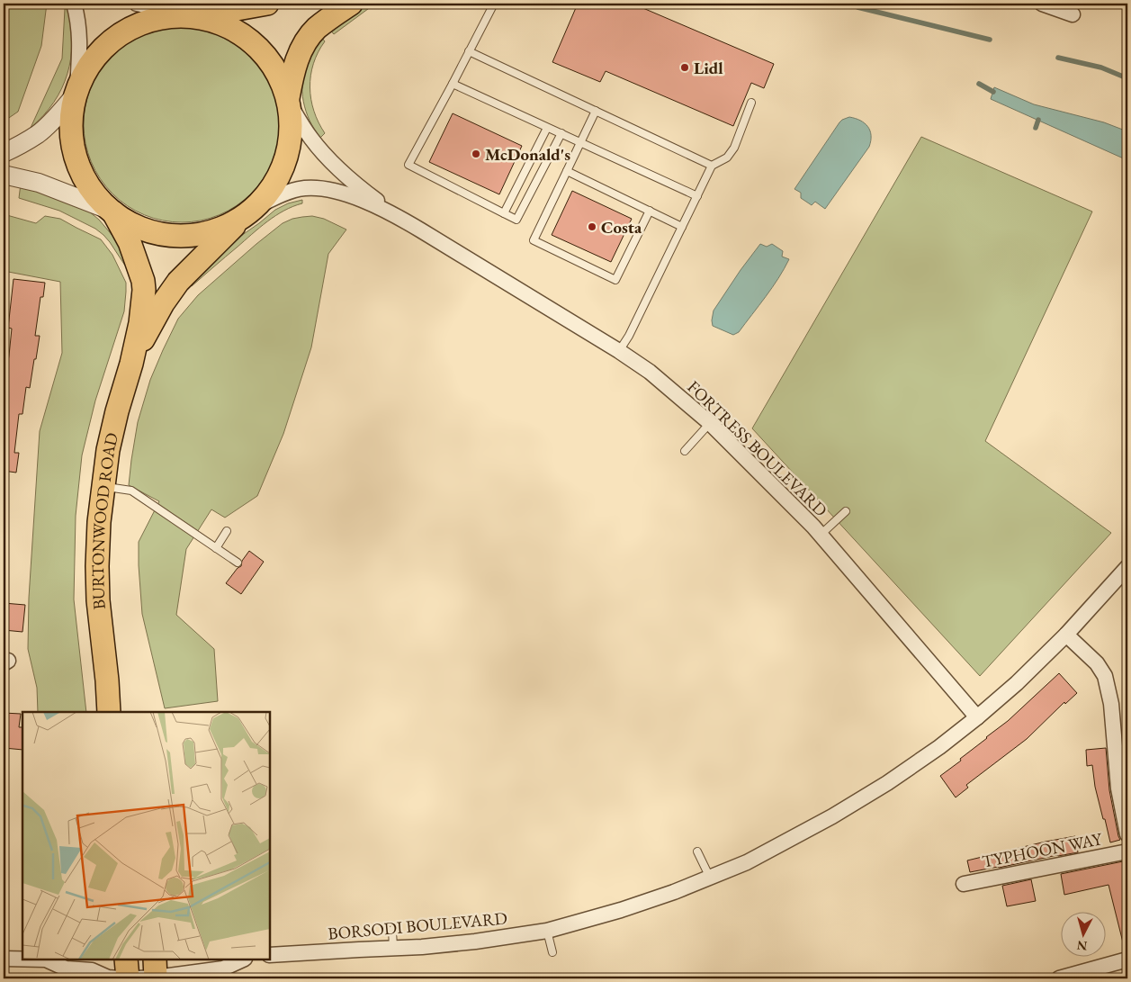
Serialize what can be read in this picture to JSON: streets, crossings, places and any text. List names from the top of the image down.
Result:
{
  "streets": {
    "main road": ["BURTONWOOD ROAD"],
    "street": ["FORTRESS BOULEVARD", "TYPHOON WAY", "BORSODI BOULEVARD"]
  },
  "crossings": [
    ["FORTRESS BOULEVARD", "BURTONWOOD ROAD"],
    ["FORTRESS BOULEVARD", "BORSODI BOULEVARD"]
  ],
  "places": ["Lidl", "McDonald's", "Costa"],
  "north": "bottom"
}
